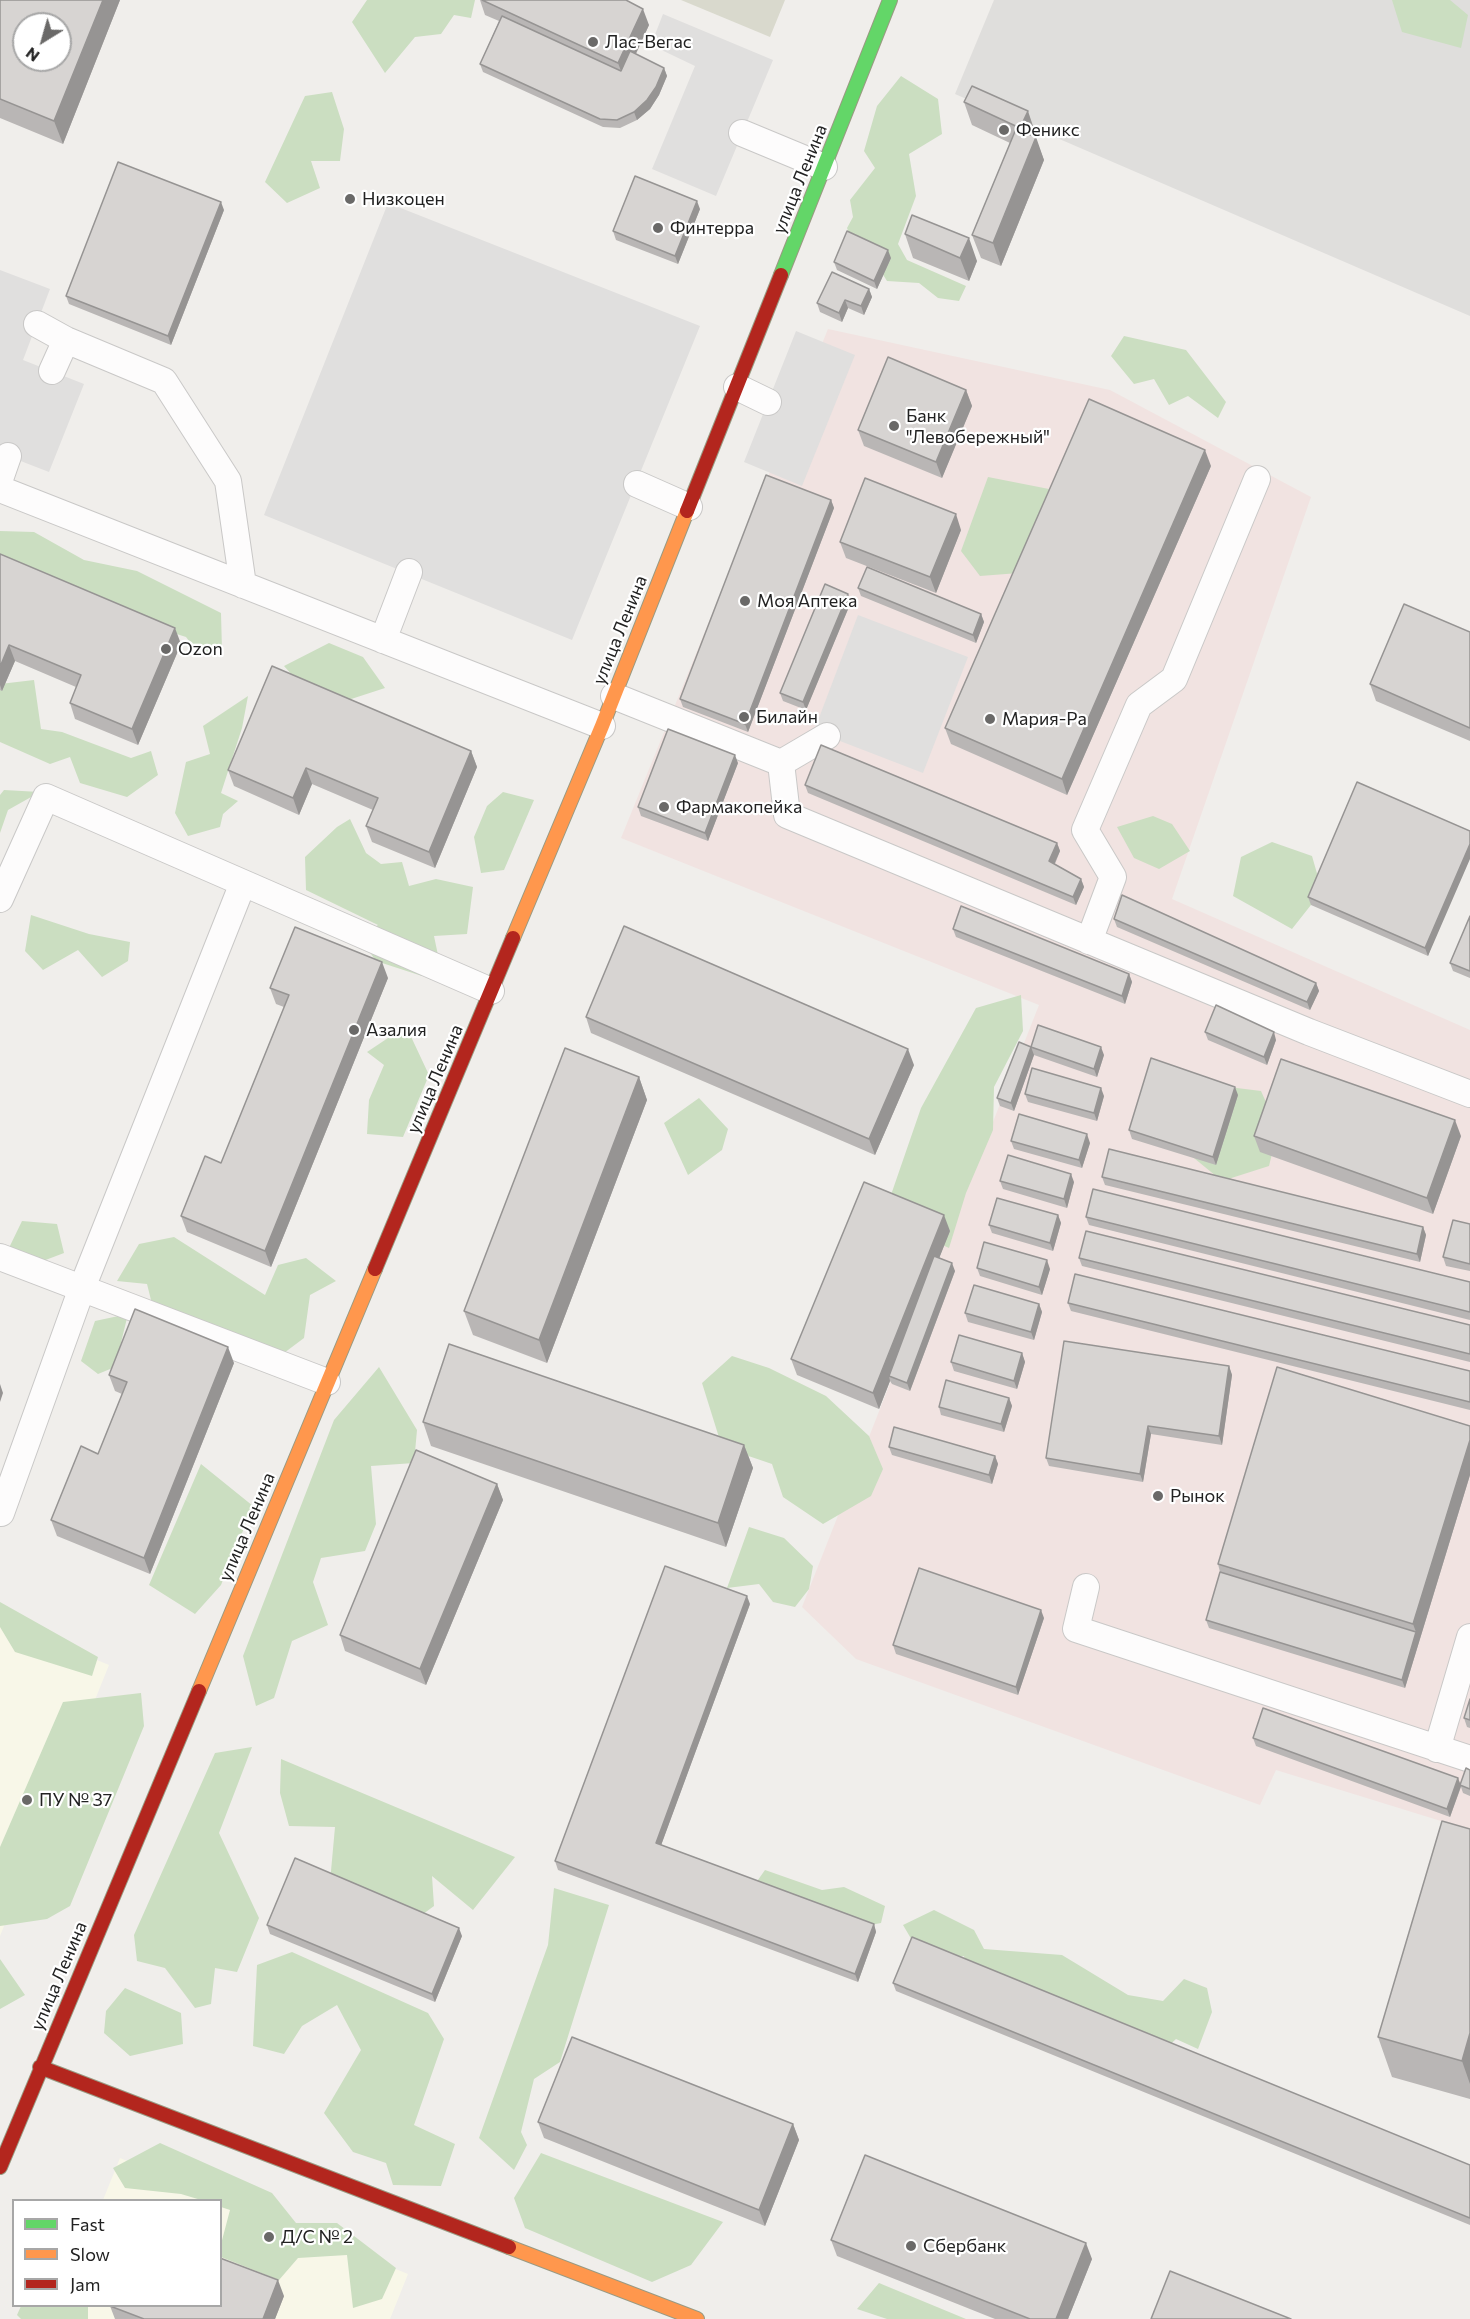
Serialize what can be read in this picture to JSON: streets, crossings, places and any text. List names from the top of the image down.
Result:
{
  "streets": {
    "main road": ["улица Ленина"]
  },
  "places": [
    "Лас-Вегас",
    "Феникс",
    "Низкоцен",
    "Финтерра",
    "Банк \"Левобережный\"",
    "Моя Аптека",
    "Ozon",
    "Билайн",
    "Мария-Ра",
    "Фармакопейка",
    "Азалия",
    "Рынок",
    "ПУ № 37",
    "Д/С № 2",
    "Сбербанк"
  ],
  "legend": ["Fast", "Slow", "Jam"],
  "north": "bottom left"
}
